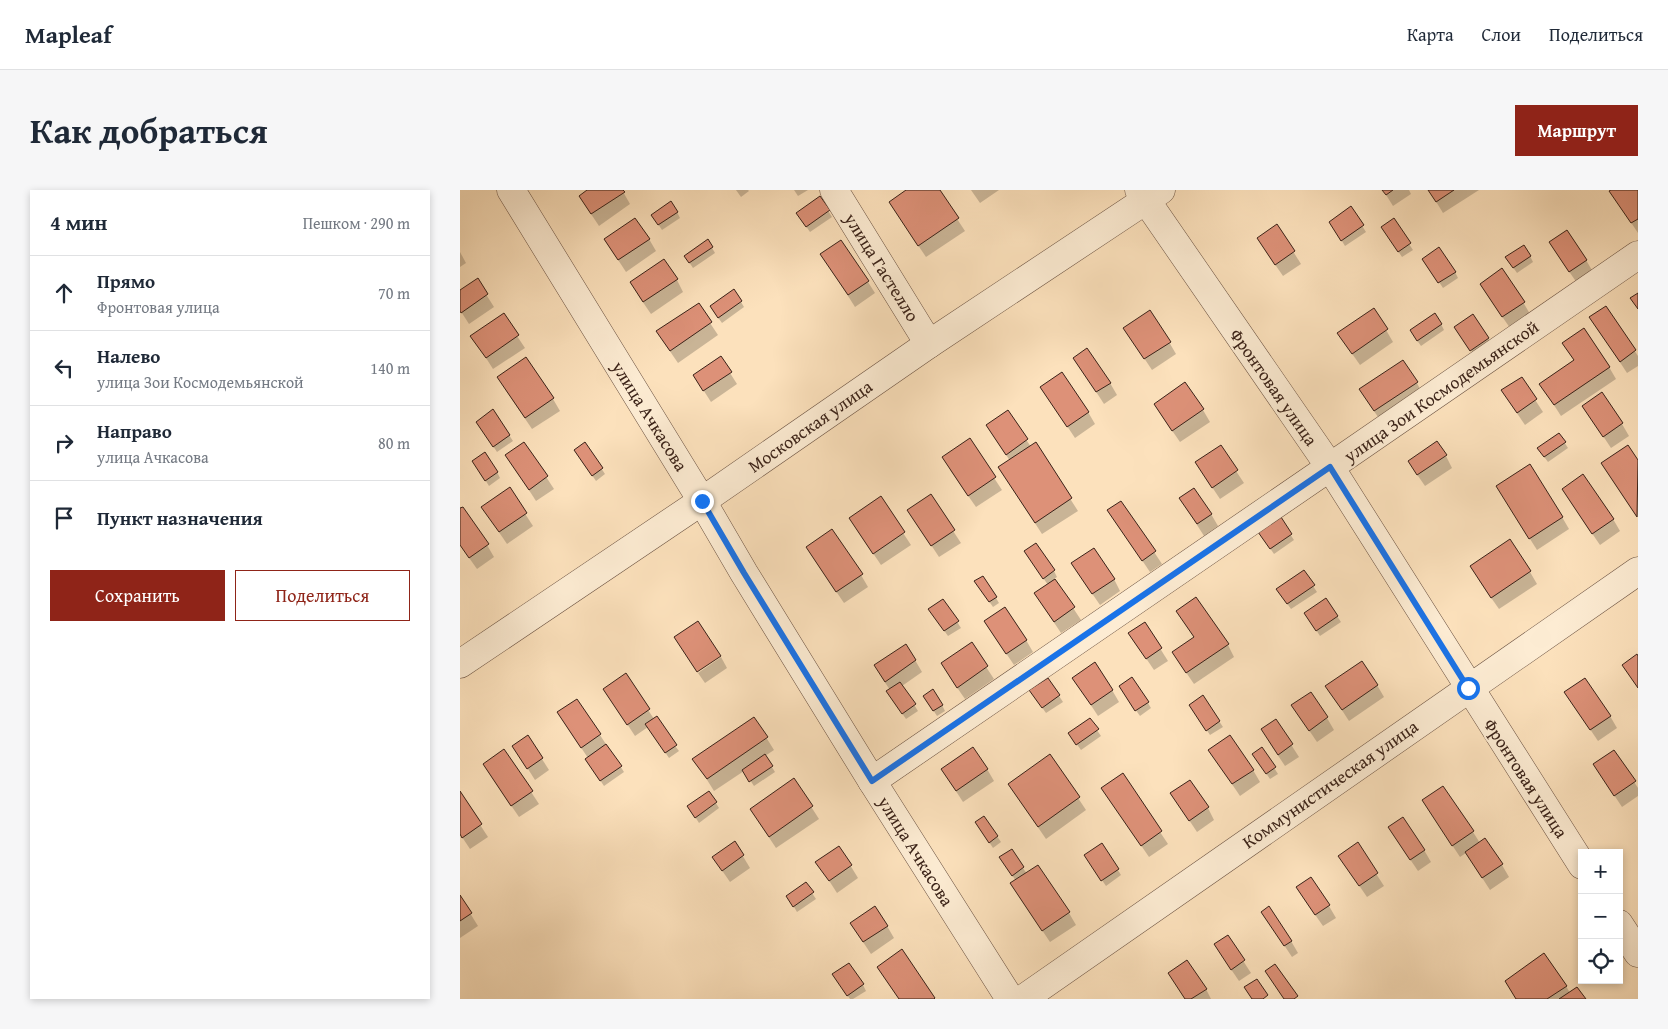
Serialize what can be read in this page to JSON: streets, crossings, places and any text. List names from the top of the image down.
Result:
{
  "streets": {
    "street": [
      "улица Гастелло",
      "Фронтовая улица",
      "улица Зои Космодемьянской",
      "улица Ачкасова",
      "Московская улица",
      "Коммунистическая улица"
    ]
  },
  "crossings": [
    ["улица Гастелло", "Московская улица"],
    ["Фронтовая улица", "улица Зои Космодемьянской"],
    ["Фронтовая улица", "Московская улица"],
    ["Фронтовая улица", "Коммунистическая улица"],
    ["улица Зои Космодемьянской", "улица Ачкасова"],
    ["улица Ачкасова", "Московская улица"]
  ],
  "page": {
    "header": "Mapleaf",
    "nav": ["Карта", "Слои", "Поделиться"],
    "title": "Как добраться",
    "buttons": [
      "Маршрут",
      ["Сохранить", "Поделиться"]
    ],
    "heading": ["4 мин", "Пешком · 290 m"],
    "list": [
      ["Прямо", "Фронтовая улица", "70 m"],
      ["Налево", "улица Зои Космодемьянской", "140 m"],
      ["Направо", "улица Ачкасова", "80 m"],
      "Пункт назначения"
    ],
    "map_buttons": ["+", "−"]
  }
}
